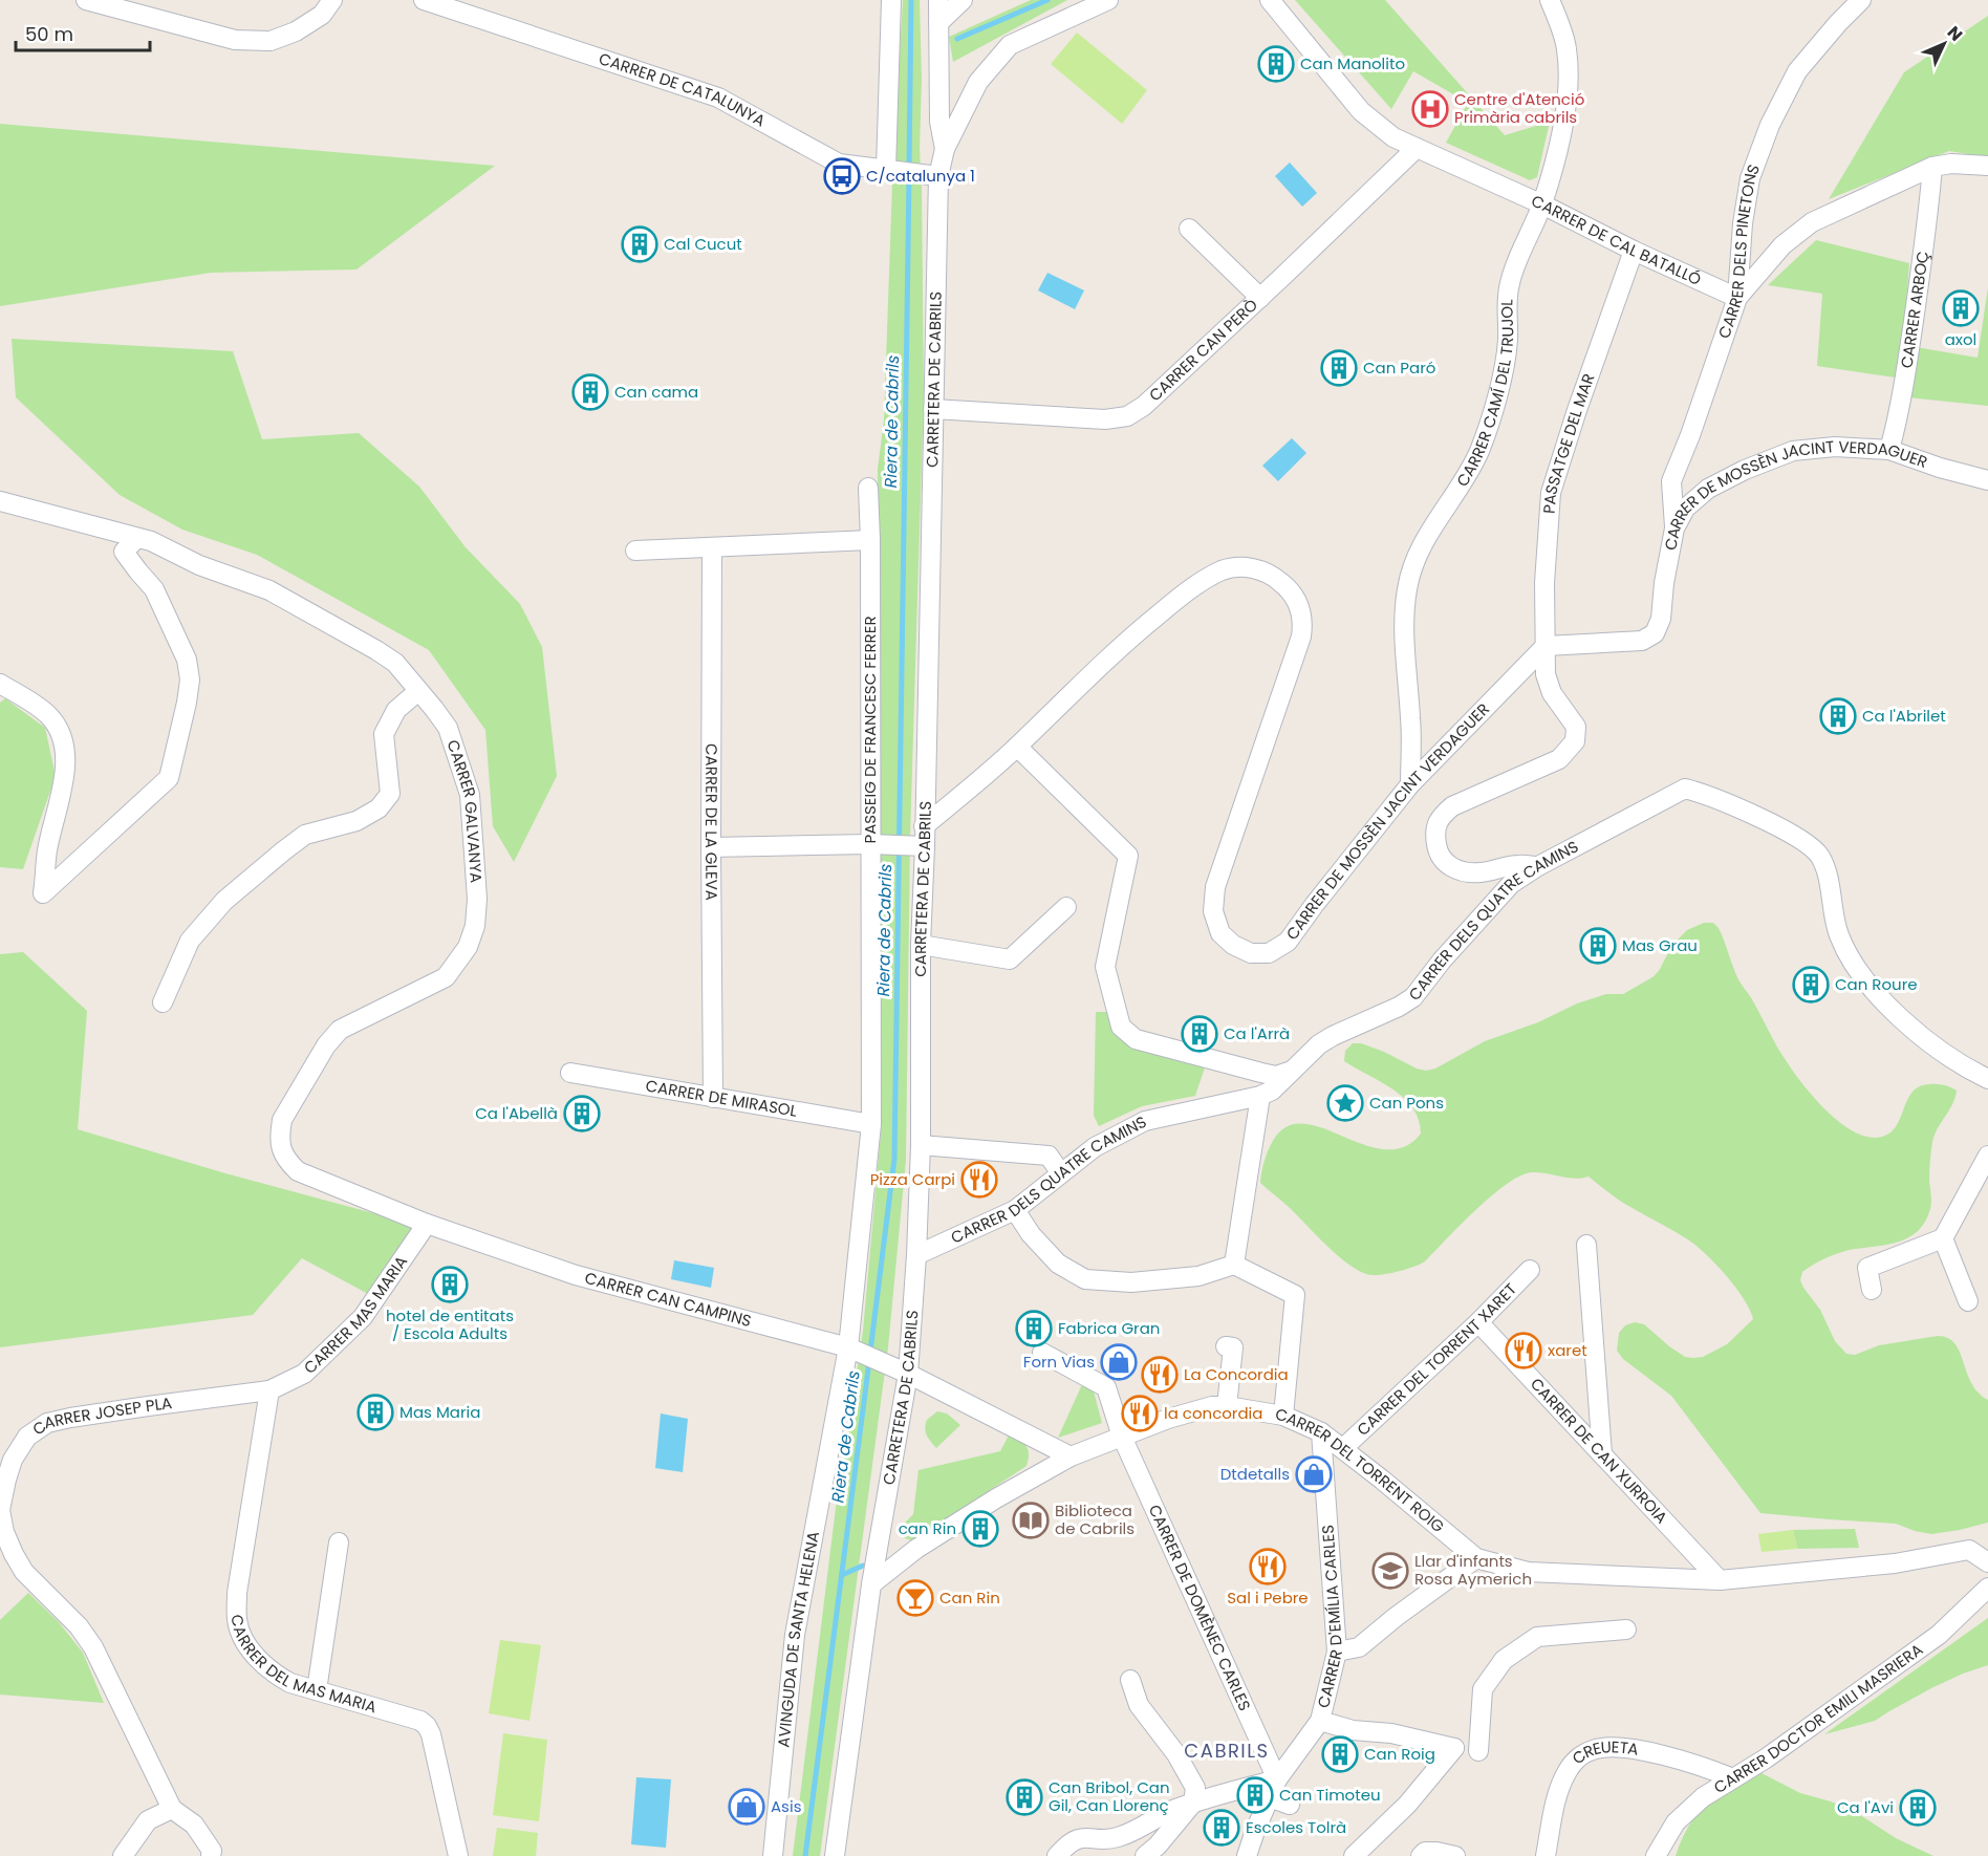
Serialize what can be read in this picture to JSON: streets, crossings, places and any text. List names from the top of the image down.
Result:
{
  "streets": {
    "street": [
      "CARRER DE CATALUNYA",
      "CARRER DE CAL BATALLÓ",
      "CARRER DELS PINETONS",
      "CARRER ARBOÇ",
      "CARRER CAN PERÒ",
      "CARRETERA DE CABRILS",
      "CARRER CAMÍ DEL TRUJOL",
      "PASSATGE DEL MAR",
      "CARRER DE MOSSÈN JACINT VERDAGUER",
      "PASSEIG DE FRANCESC FERRER",
      "CARRER GALVANYA",
      "CARRER DE LA GLEVA",
      "CARRER DELS QUATRE CAMINS",
      "CARRER DE MIRASOL",
      "CARRER CAN CAMPINS",
      "CARRER MAS MARIA",
      "CARRER DEL TORRENT XARET",
      "CARRER JOSEP PLA",
      "CARRER DE CAN XURROIA",
      "CARRER DEL TORRENT ROIG",
      "CARRER DE DOMÈNEC CARLES",
      "CARRER D'EMÍLIA CARLES",
      "AVINGUDA DE SANTA HELENA",
      "CARRER DEL MAS MARIA",
      "CARRER DOCTOR EMILI MASRIERA",
      "CREUETA"
    ]
  },
  "crossings": [
    ["CARRER DE CATALUNYA", "CARRETERA DE CABRILS"],
    ["CARRER DE CAL BATALLÓ", "CARRER DELS PINETONS"],
    ["CARRER DE CAL BATALLÓ", "CARRER CAN PERÒ"],
    ["CARRER DE CAL BATALLÓ", "CARRER CAMÍ DEL TRUJOL"],
    ["CARRER DE CAL BATALLÓ", "PASSATGE DEL MAR"],
    ["CARRER DELS PINETONS", "CARRER DE MOSSÈN JACINT VERDAGUER"],
    ["CARRER ARBOÇ", "CARRER DE MOSSÈN JACINT VERDAGUER"],
    ["CARRER CAN PERÒ", "CARRETERA DE CABRILS"],
    ["CARRETERA DE CABRILS", "CARRER DE MOSSÈN JACINT VERDAGUER"],
    ["CARRETERA DE CABRILS", "CARRER DELS QUATRE CAMINS"],
    ["CARRETERA DE CABRILS", "CARRER CAN CAMPINS"],
    ["CARRETERA DE CABRILS", "CARRER DEL TORRENT ROIG"],
    ["CARRER CAMÍ DEL TRUJOL", "CARRER DE MOSSÈN JACINT VERDAGUER"],
    ["PASSATGE DEL MAR", "CARRER DE MOSSÈN JACINT VERDAGUER"],
    ["PASSATGE DEL MAR", "CARRER DELS QUATRE CAMINS"],
    ["PASSEIG DE FRANCESC FERRER", "CARRER DE MIRASOL"],
    ["PASSEIG DE FRANCESC FERRER", "CARRER CAN CAMPINS"],
    ["PASSEIG DE FRANCESC FERRER", "AVINGUDA DE SANTA HELENA"],
    ["CARRER GALVANYA", "CARRER CAN CAMPINS"],
    ["CARRER GALVANYA", "CARRER MAS MARIA"],
    ["CARRER DE LA GLEVA", "CARRER DE MIRASOL"],
    ["CARRER CAN CAMPINS", "CARRER MAS MARIA"],
    ["CARRER CAN CAMPINS", "CARRER DEL TORRENT ROIG"],
    ["CARRER CAN CAMPINS", "AVINGUDA DE SANTA HELENA"],
    ["CARRER MAS MARIA", "CARRER JOSEP PLA"],
    ["CARRER MAS MARIA", "CARRER DEL MAS MARIA"],
    ["CARRER DEL TORRENT XARET", "CARRER DE CAN XURROIA"],
    ["CARRER DEL TORRENT XARET", "CARRER DEL TORRENT ROIG"],
    ["CARRER JOSEP PLA", "CARRER DEL MAS MARIA"],
    ["CARRER DE CAN XURROIA", "CARRER DEL TORRENT ROIG"],
    ["CARRER DEL TORRENT ROIG", "CARRER DE DOMÈNEC CARLES"],
    ["CARRER DEL TORRENT ROIG", "CARRER D'EMÍLIA CARLES"],
    ["CARRER DE DOMÈNEC CARLES", "CARRER D'EMÍLIA CARLES"],
    ["CARRER DOCTOR EMILI MASRIERA", "CREUETA"]
  ],
  "districts": ["CABRILS"],
  "water": ["Riera de Cabrils"],
  "places": {
    "building": [
      "Can Manolito",
      "Cal Cucut",
      "axol",
      "Can Paró",
      "Can cama",
      "Ca l'Abrilet",
      "Mas Grau",
      "Can Roure",
      "Ca l'Arrà",
      "Ca l'Abellà",
      "hotel de entitats / Escola Adults",
      "Fabrica Gran",
      "Mas Maria",
      "can Rin",
      "Can Roig",
      "Can Timoteu",
      "Can Bribol, Can Gil, Can Llorenç",
      "Ca l'Avi",
      "Escoles Tolrà"
    ],
    "hospital": ["Centre d'Atenció Primària cabrils"],
    "bus stop": ["C/catalunya 1"],
    "place": ["Can Pons"],
    "restaurant": [
      "Pizza Carpi",
      "xaret",
      "La Concordia",
      "la concordia",
      "Sal i Pebre"
    ],
    "shop": ["Forn Vias", "Dtdetalls", "Asis"],
    "library": ["Biblioteca de Cabrils"],
    "school or university": ["Llar d'infants Rosa Aymerich"],
    "bar": ["Can Rin"]
  },
  "scale_bar": "50 m",
  "north": "top right"
}
